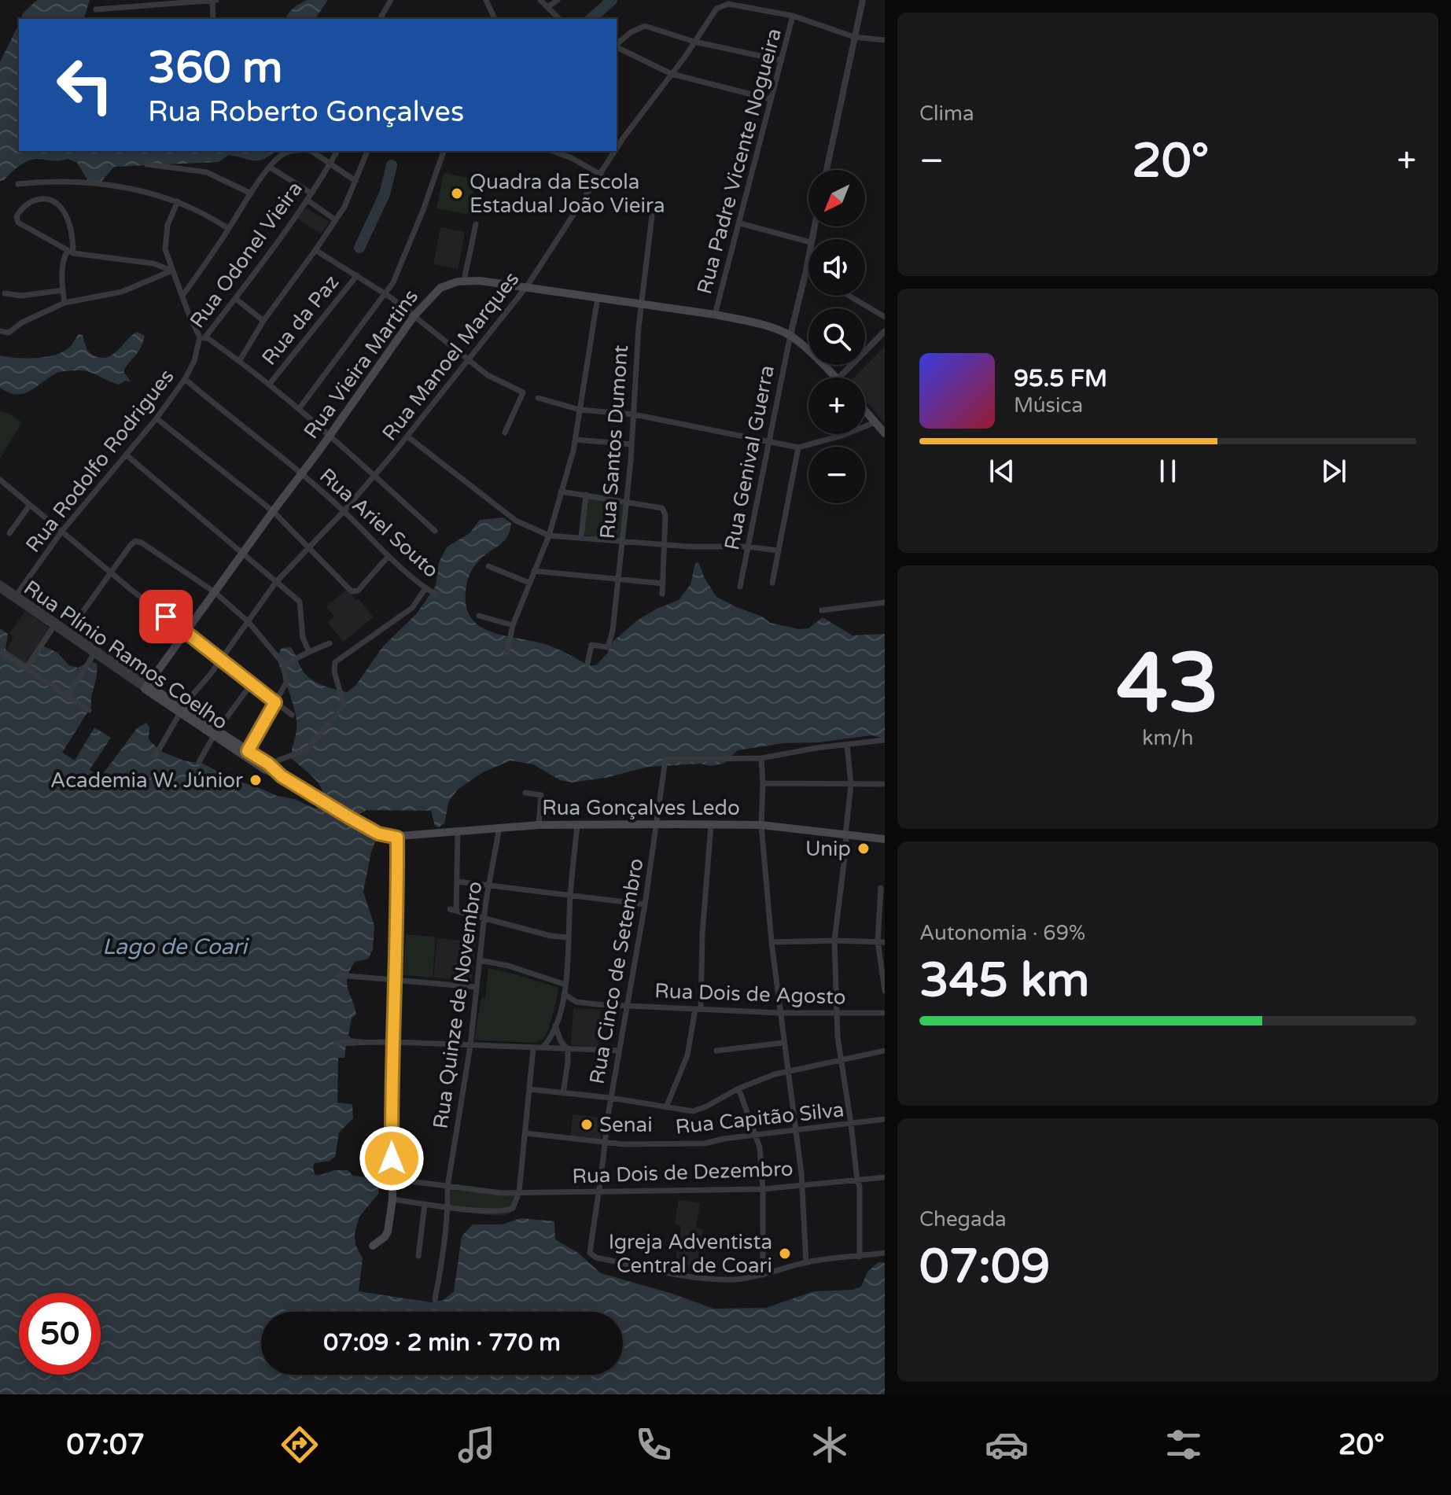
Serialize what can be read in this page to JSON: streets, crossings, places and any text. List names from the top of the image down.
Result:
{
  "streets": {
    "main road": ["Rua Vieira Martins", "Rua Plínio Ramos Coelho", "Rua Gonçalves Ledo"],
    "street": [
      "Rua Padre Vicente Nogueira",
      "Rua Odonel Vieira",
      "Rua da Paz",
      "Rua Manoel Marques",
      "Rua Santos Dumont",
      "Rua Genival Guerra",
      "Rua Rodolfo Rodrigues",
      "Rua Ariel Souto",
      "Rua Cinco de Setembro",
      "Rua Dois de Agosto",
      "Rua Quinze de Novembro",
      "Rua Capitão Silva",
      "Rua Dois de Dezembro"
    ]
  },
  "crossings": [
    ["Rua Padre Vicente Nogueira", "Rua Manoel Marques"],
    ["Rua Padre Vicente Nogueira", "Rua Vieira Martins"],
    ["Rua Odonel Vieira", "Rua Rodolfo Rodrigues"],
    ["Rua Manoel Marques", "Rua Vieira Martins"],
    ["Rua Manoel Marques", "Rua Ariel Souto"],
    ["Rua Manoel Marques", "Rua Plínio Ramos Coelho"],
    ["Rua Vieira Martins", "Rua Santos Dumont"],
    ["Rua Vieira Martins", "Rua Genival Guerra"],
    ["Rua Vieira Martins", "Rua Ariel Souto"],
    ["Rua Vieira Martins", "Rua Plínio Ramos Coelho"],
    ["Rua Rodolfo Rodrigues", "Rua Ariel Souto"],
    ["Rua Rodolfo Rodrigues", "Rua Plínio Ramos Coelho"],
    ["Rua Gonçalves Ledo", "Rua Cinco de Setembro"],
    ["Rua Gonçalves Ledo", "Rua Quinze de Novembro"],
    ["Rua Cinco de Setembro", "Rua Dois de Agosto"],
    ["Rua Cinco de Setembro", "Rua Capitão Silva"],
    ["Rua Cinco de Setembro", "Rua Dois de Dezembro"],
    ["Rua Quinze de Novembro", "Rua Dois de Dezembro"]
  ],
  "water": ["Lago de Coari"],
  "places": [
    "Quadra da Escola Estadual João Vieira",
    "Academia W. Júnior",
    "Unip",
    "Senai",
    "Igreja Adventista Central de Coari"
  ],
  "north": "bottom left",
  "page": {
    "tile": [
      "Clima",
      ["43", "km/h"],
      ["Autonomia · 69%", "345 km"],
      ["Chegada", "07:09"]
    ],
    "turn": ["360 m", "Rua Roberto Gonçalves"],
    "heat": ["−", "20°", "+"],
    "map_buttons": ["+", "−"],
    "song": ["95.5 FM", "Música"],
    "limit": "50",
    "trip": "07:09 · 2 min · 770 m",
    "tabs": ["07:07", "20°"]
  }
}
